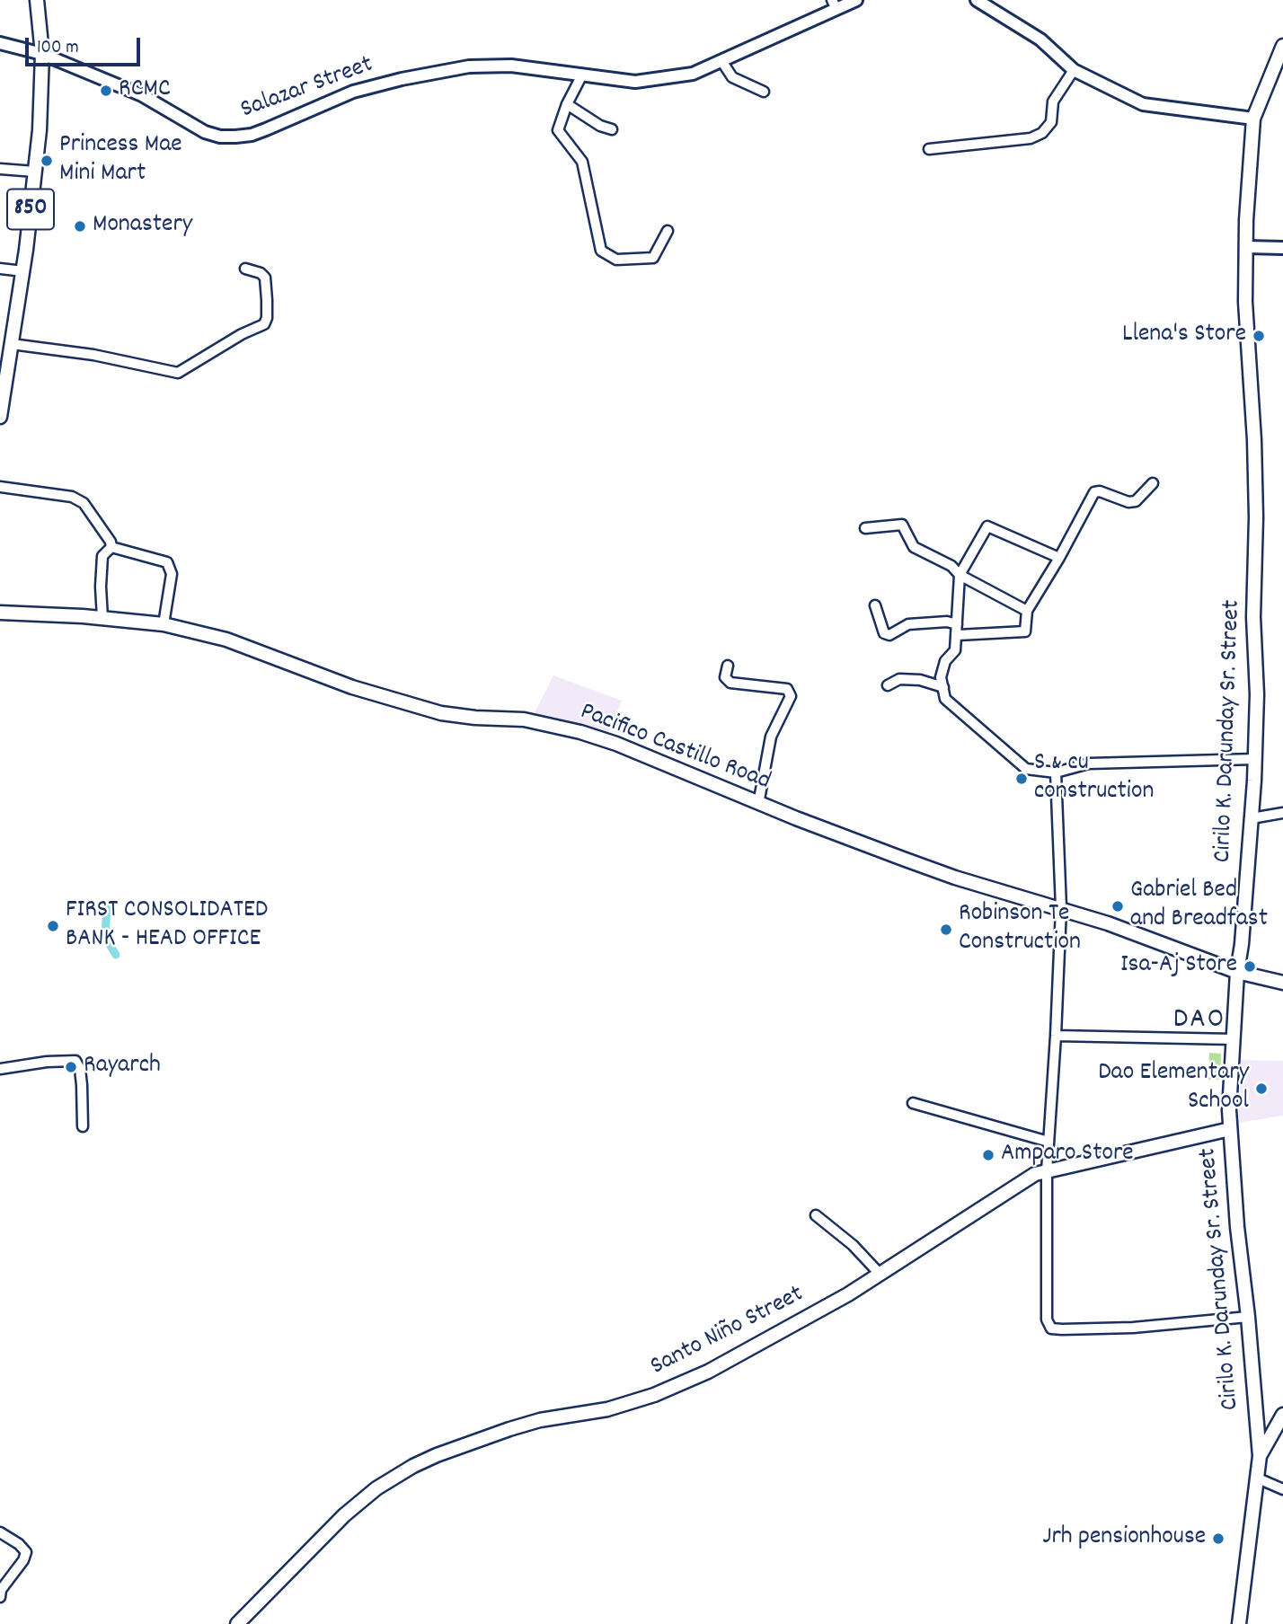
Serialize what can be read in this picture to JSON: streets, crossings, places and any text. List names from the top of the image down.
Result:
{
  "streets": {
    "main road": [
      "850",
      "Cirilo K. Darunday Sr. Street",
      "Pacifico Castillo Road",
      "Santo Niño Street"
    ],
    "street": ["Salazar Street"]
  },
  "crossings": [
    ["Salazar Street", "850"],
    ["Cirilo K. Darunday Sr. Street", "Pacifico Castillo Road"],
    ["Cirilo K. Darunday Sr. Street", "Santo Niño Street"]
  ],
  "districts": ["DAO"],
  "places": [
    "RCMC",
    "Princess Mae Mini Mart",
    "Monastery",
    "Llena's Store",
    "S & cu construction",
    "Gabriel Bed and Breadfast",
    "FIRST CONSOLIDATED BANK - HEAD OFFICE",
    "Robinson Te Construction",
    "Isa-Aj Store",
    "Rayarch",
    "Dao Elementary School",
    "Amparo Store",
    "Jrh pensionhouse"
  ],
  "scale_bar": "100 m"
}
